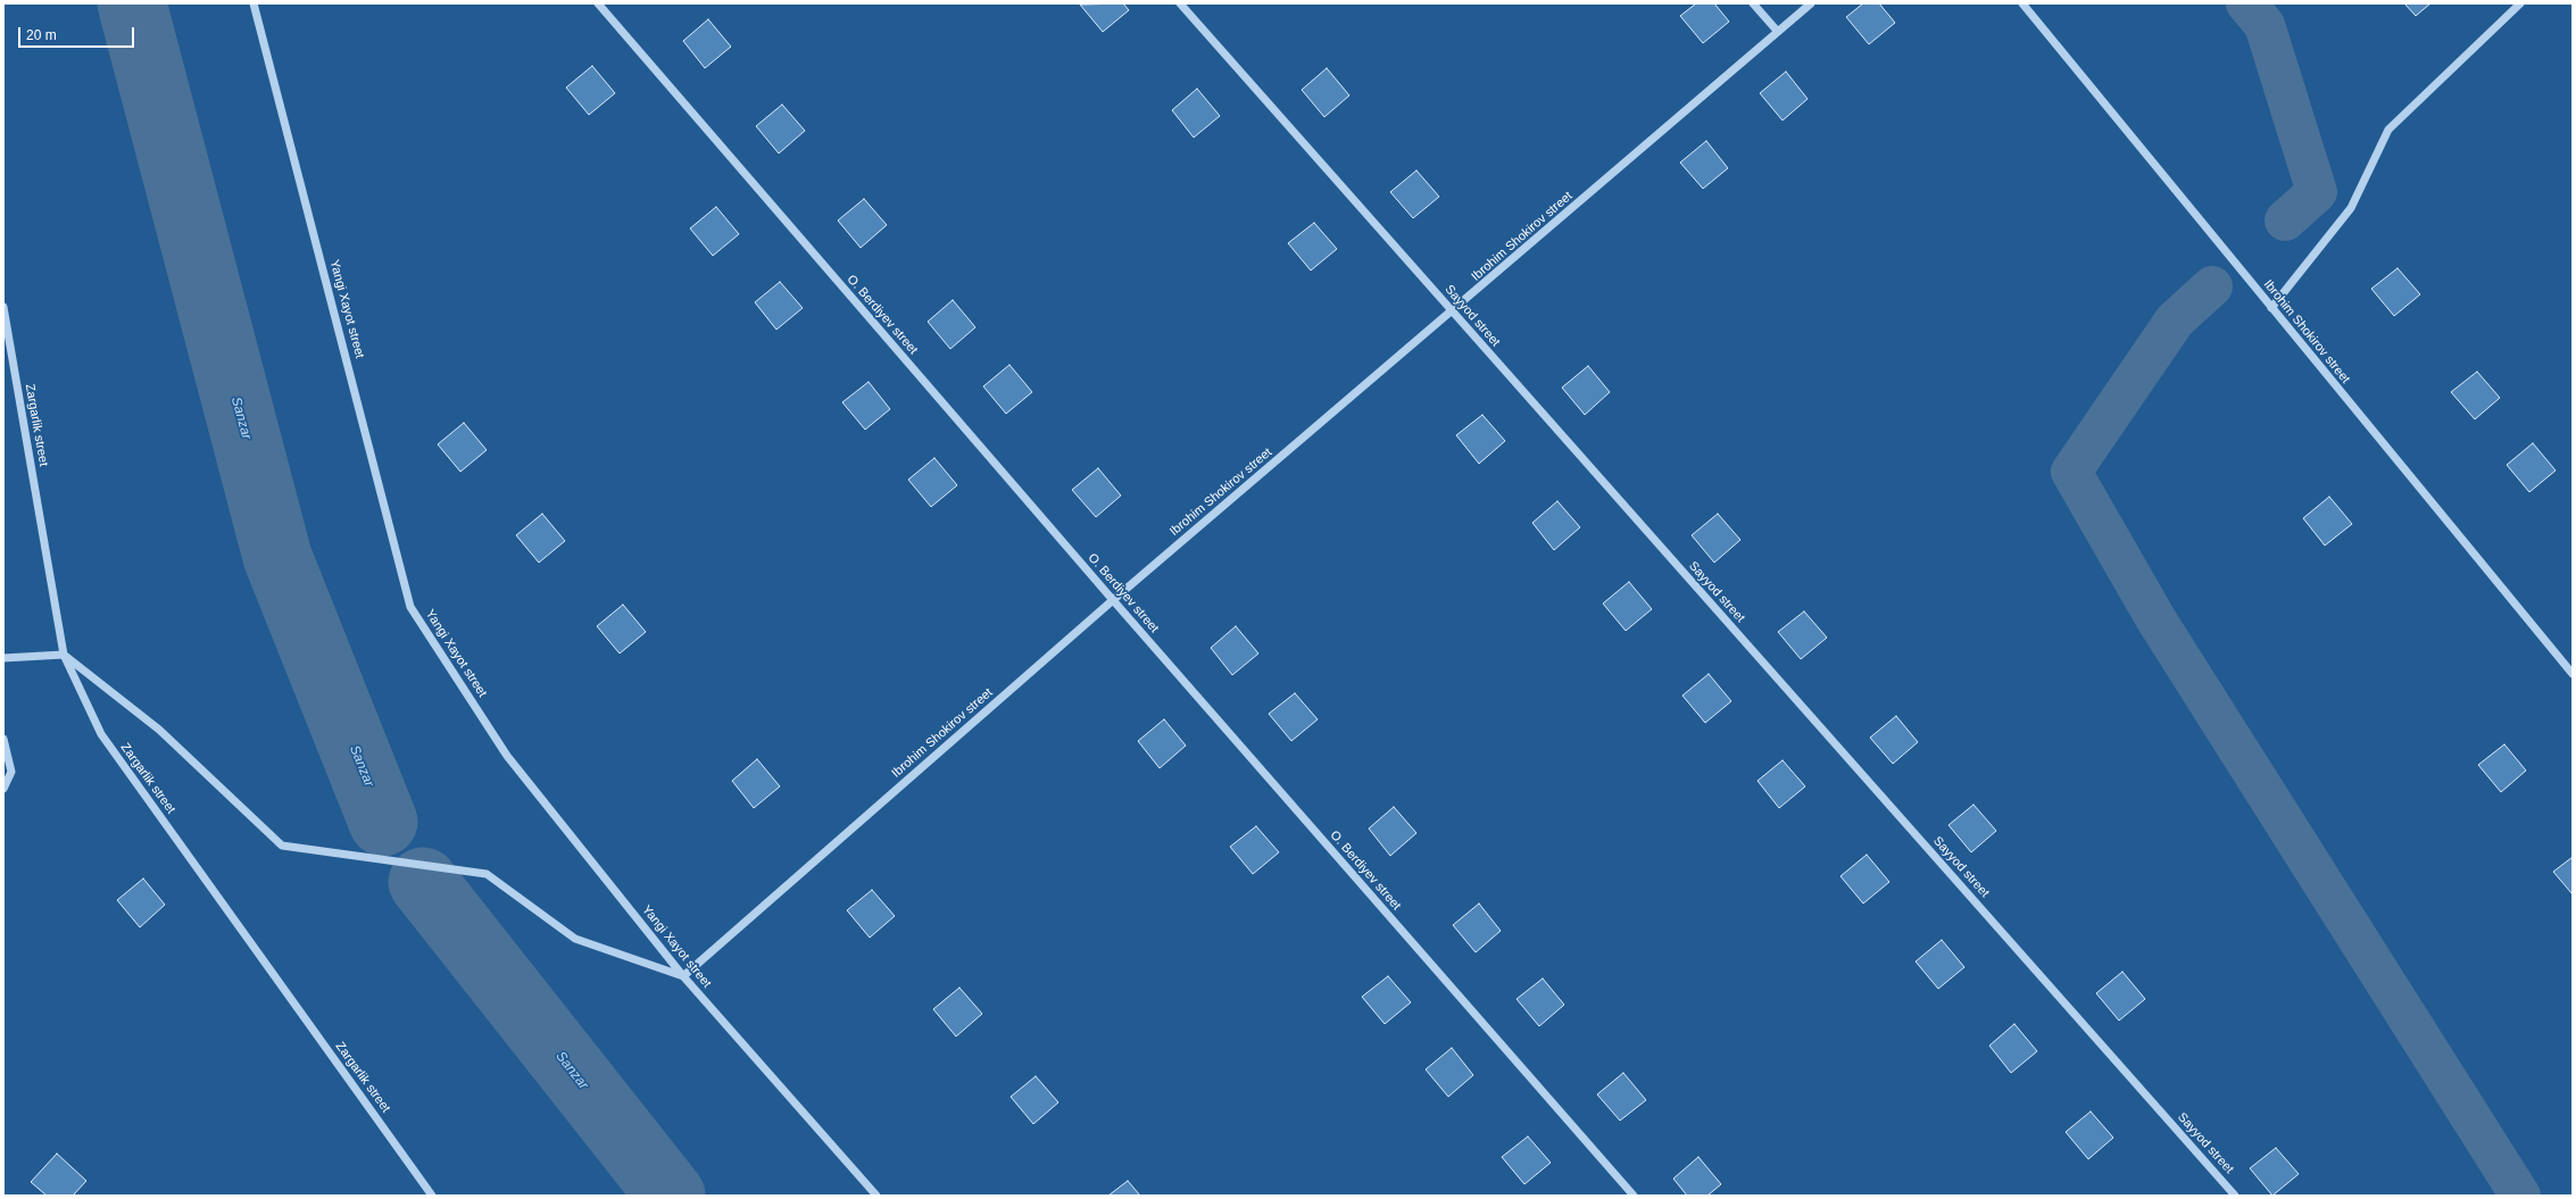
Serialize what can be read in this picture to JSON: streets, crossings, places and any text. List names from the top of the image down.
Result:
{
  "streets": {
    "street": [
      "Ibrohim Shokirov street",
      "Yangi Xayot street",
      "O. Berdiyev street",
      "Sayyod street",
      "Zargarlik street"
    ]
  },
  "crossings": [
    ["Ibrohim Shokirov street", "Yangi Xayot street"],
    ["Ibrohim Shokirov street", "O. Berdiyev street"],
    ["Ibrohim Shokirov street", "Sayyod street"]
  ],
  "water": ["Sanzar"],
  "scale_bar": "20 m"
}
